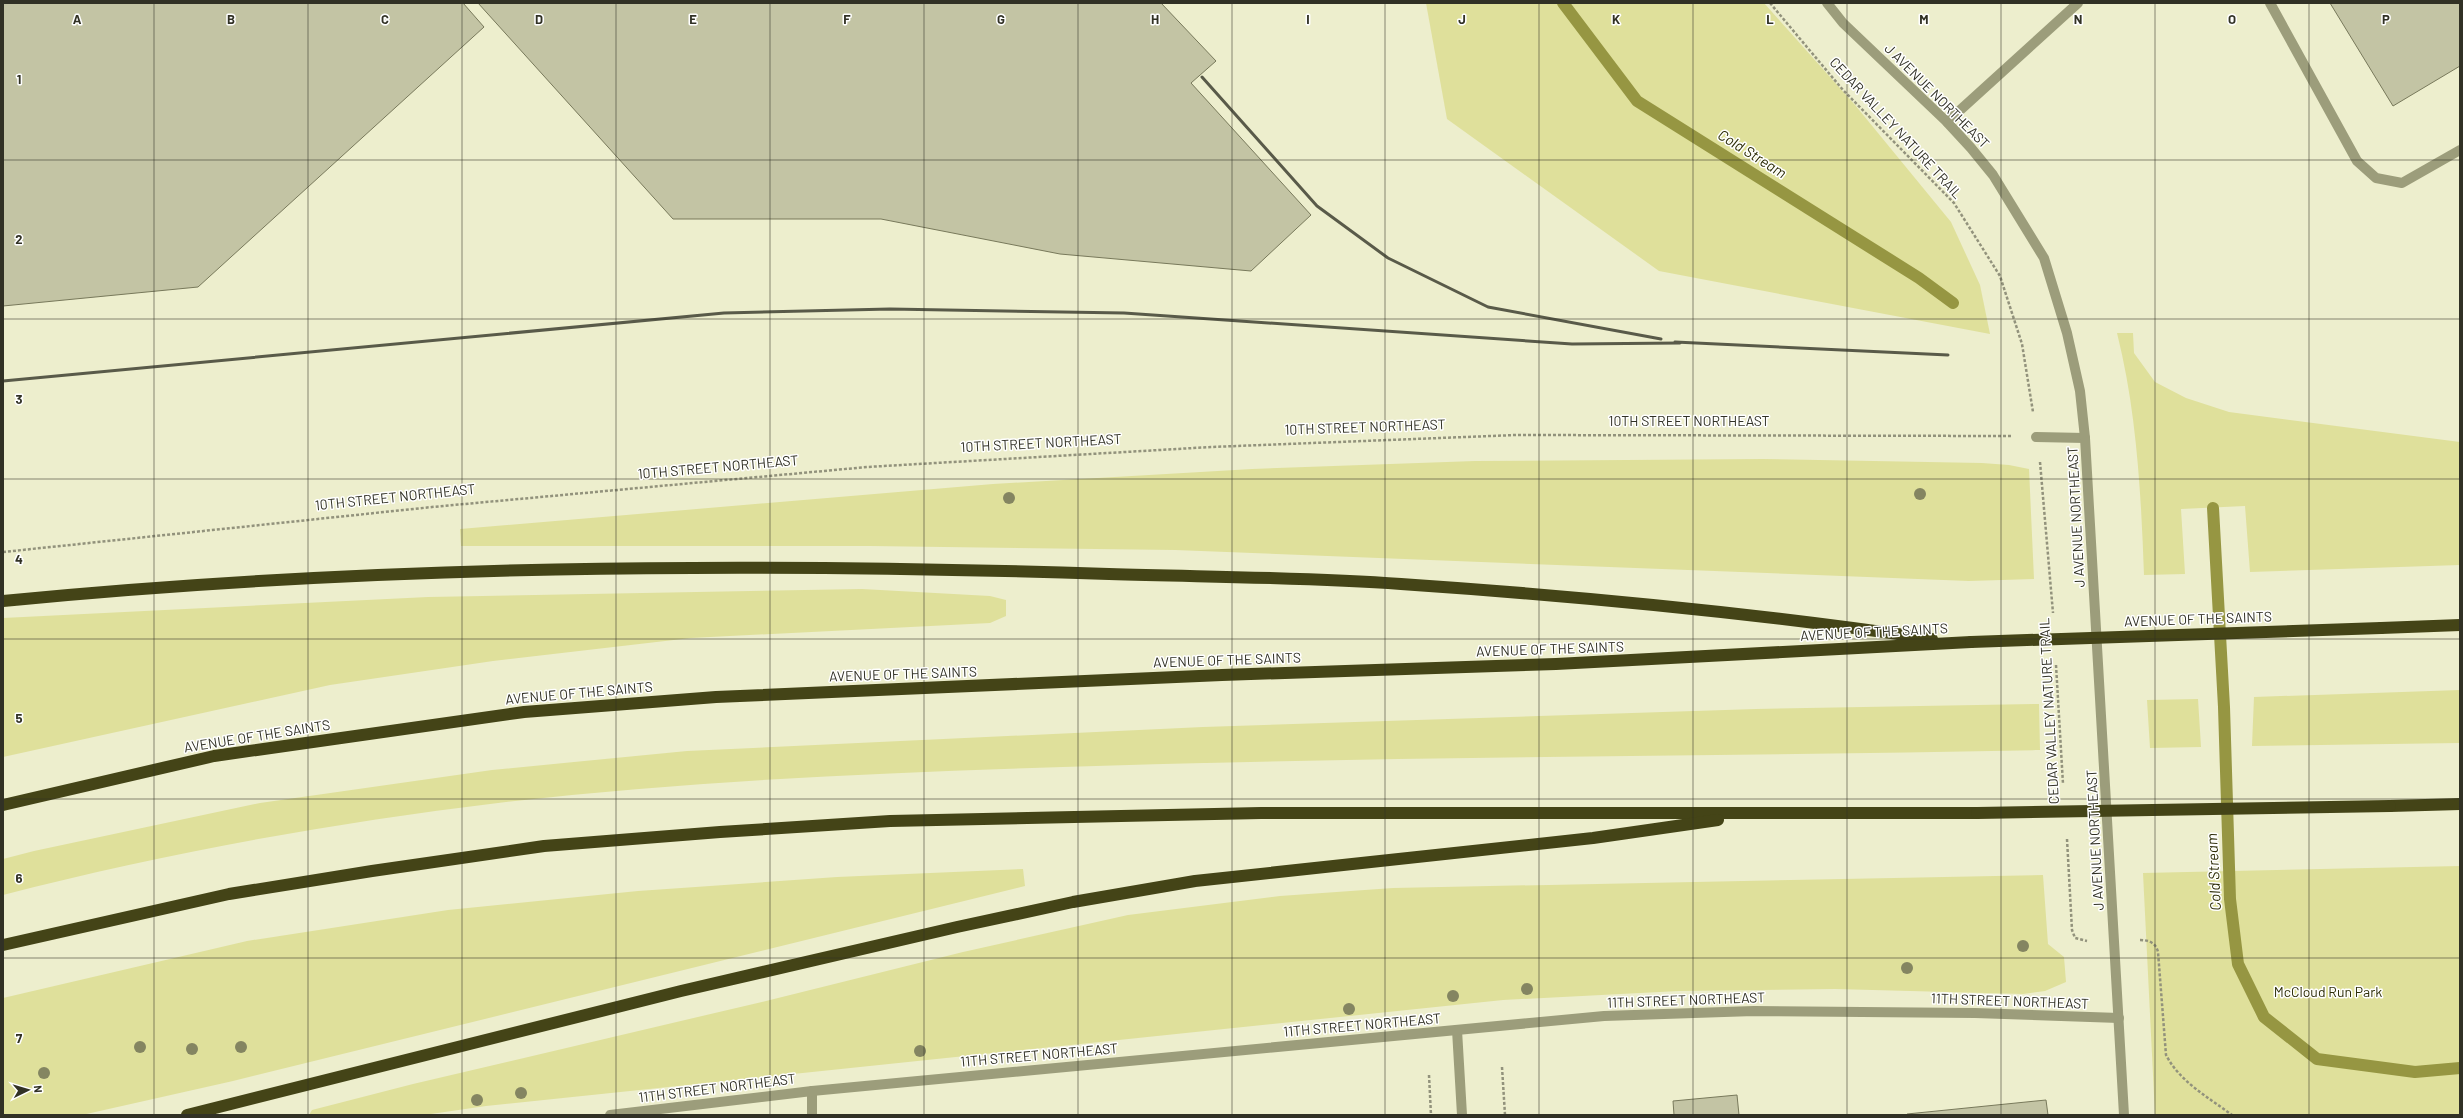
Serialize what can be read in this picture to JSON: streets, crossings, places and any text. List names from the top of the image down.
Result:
{
  "streets": {
    "highway": ["AVENUE OF THE SAINTS"],
    "street": ["J AVENUE NORTHEAST", "11TH STREET NORTHEAST"],
    "path": ["CEDAR VALLEY NATURE TRAIL", "10TH STREET NORTHEAST"]
  },
  "crossings": [
    ["J AVENUE NORTHEAST", "11TH STREET NORTHEAST"],
    ["CEDAR VALLEY NATURE TRAIL", "10TH STREET NORTHEAST"]
  ],
  "water": ["Cold Stream"],
  "parks": ["McCloud Run Park"],
  "north": "right",
  "grid": {
    "columns": [
      "A",
      "B",
      "C",
      "D",
      "E",
      "F",
      "G",
      "H",
      "I",
      "J",
      "K",
      "L",
      "M",
      "N",
      "O",
      "P"
    ],
    "rows": [
      "1",
      "2",
      "3",
      "4",
      "5",
      "6",
      "7"
    ]
  }
}
